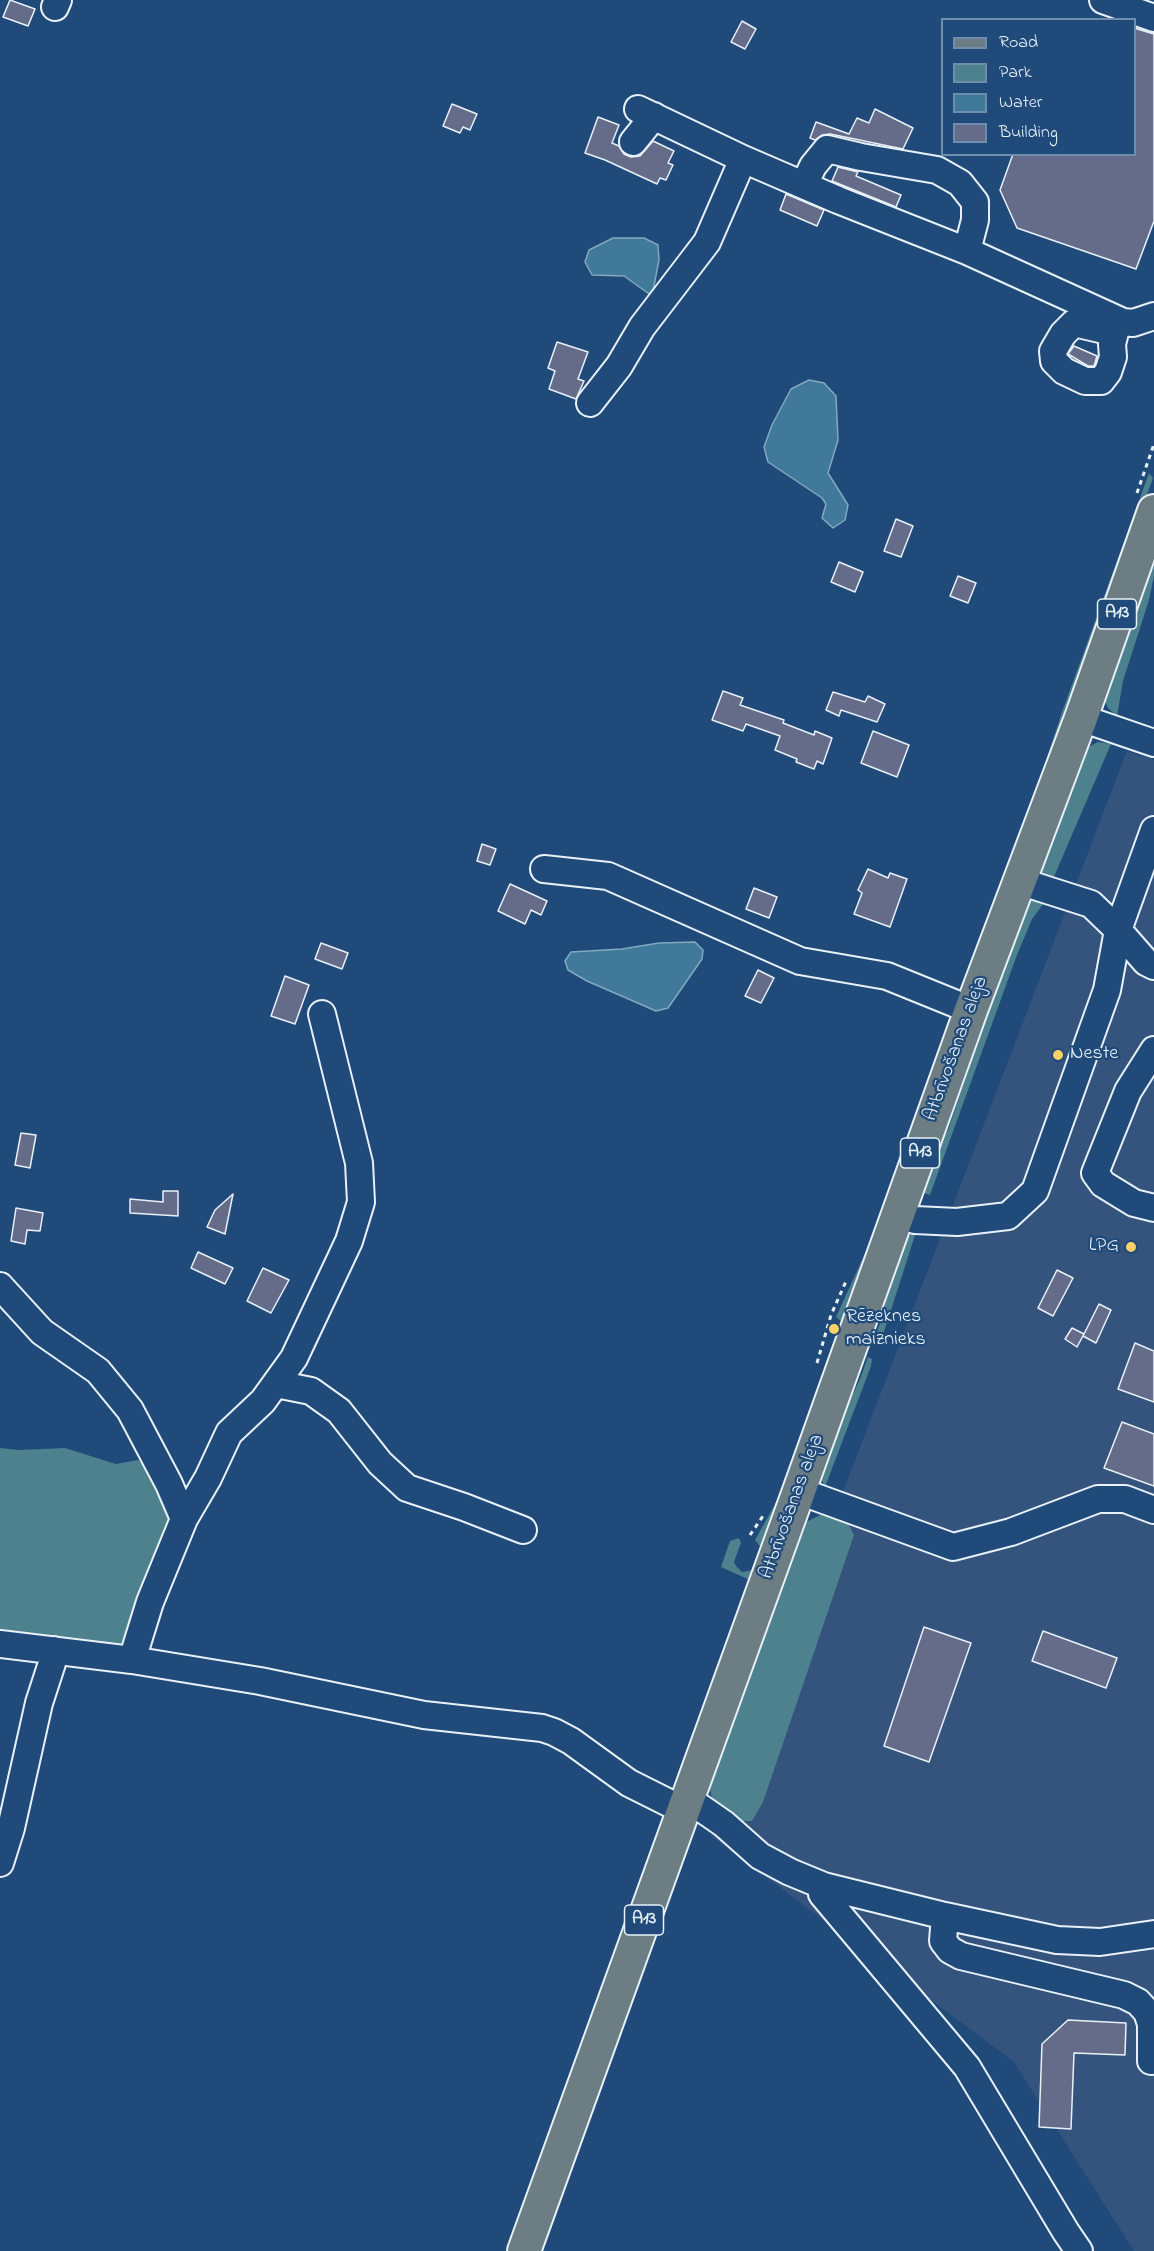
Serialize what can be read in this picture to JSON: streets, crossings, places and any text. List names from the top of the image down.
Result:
{
  "streets": {
    "main road": ["A13", "Atbrīvošanas aleja"]
  },
  "crossings": [
    ["A13", "Atbrīvošanas aleja"]
  ],
  "places": ["Neste", "LPG", "Rēzeknes maiznieks"],
  "legend": [
    "Road",
    "Park",
    "Water",
    "Building"
  ]
}
